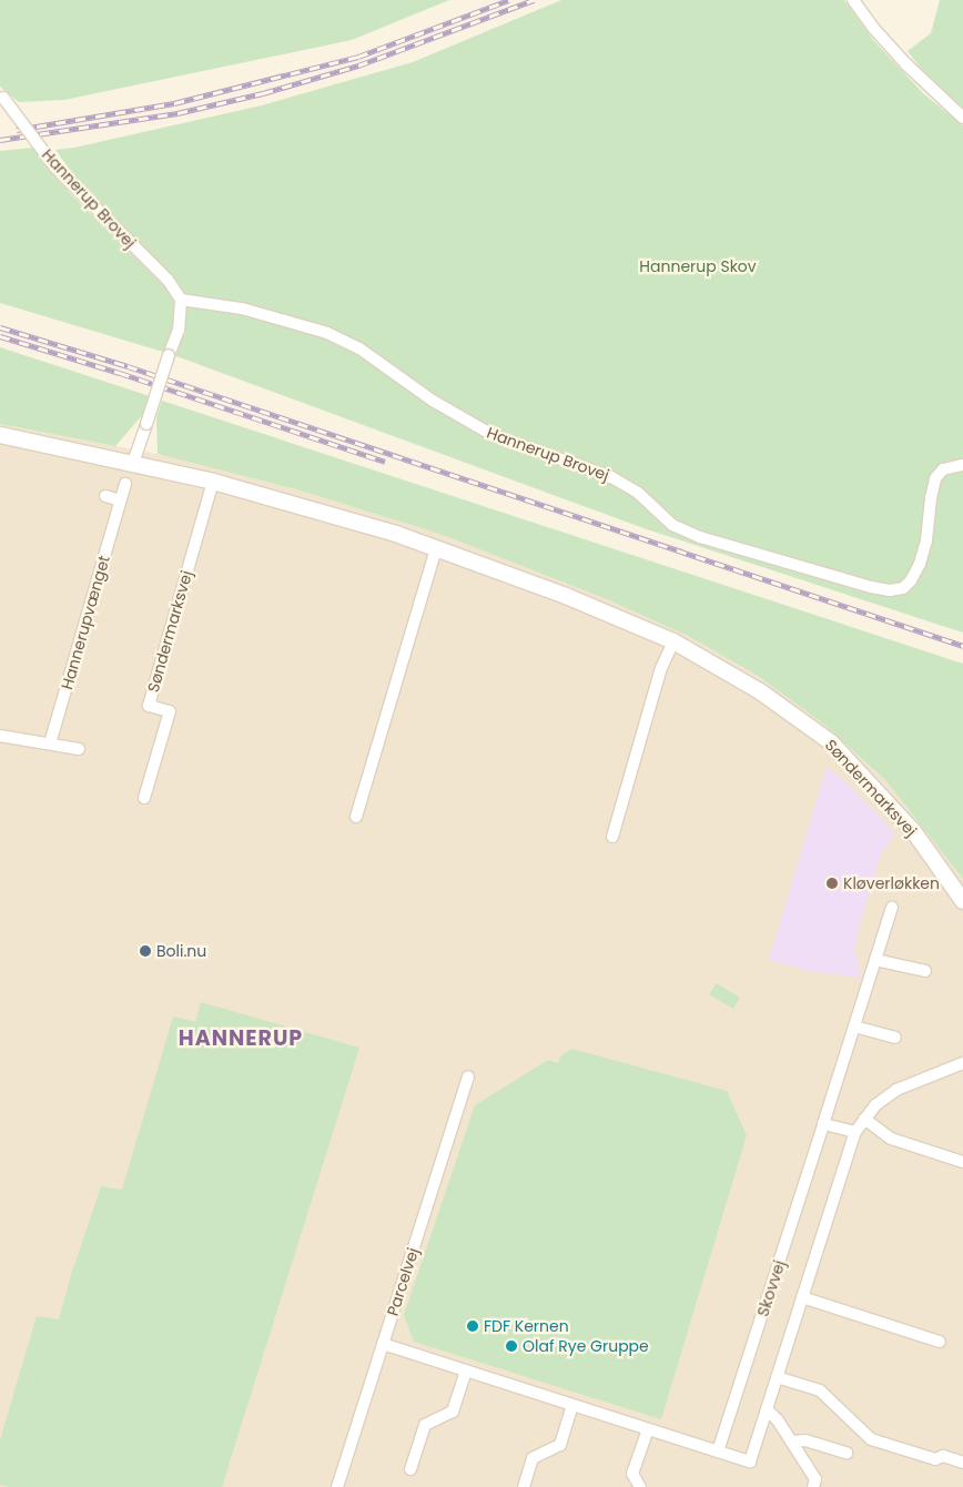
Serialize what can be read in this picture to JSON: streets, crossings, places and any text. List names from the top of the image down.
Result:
{
  "streets": {
    "street": [
      "Hannerup Brovej",
      "Hannerupvænget",
      "Søndermarksvej",
      "Parcelvej",
      "Skovvej"
    ]
  },
  "districts": ["HANNERUP"],
  "parks": ["Hannerup Skov"],
  "places": [
    "Kløverløkken",
    "Boli.nu",
    "FDF Kernen",
    "Olaf Rye Gruppe"
  ]
}
